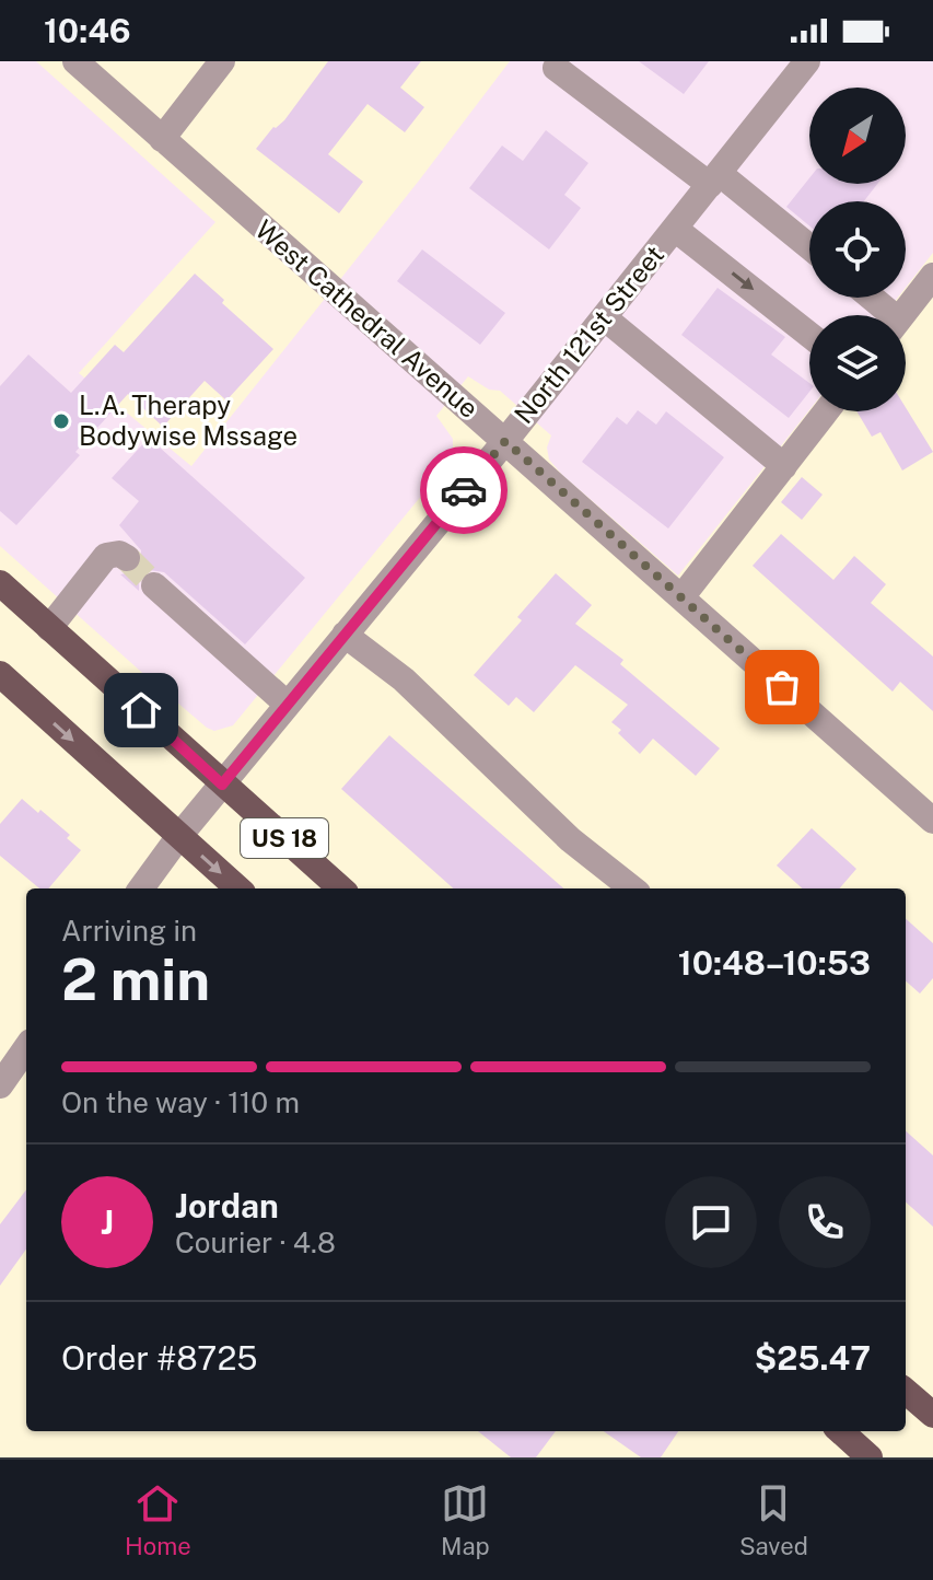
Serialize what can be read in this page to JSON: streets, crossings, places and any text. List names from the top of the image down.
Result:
{
  "streets": {
    "main road": ["US 18"],
    "street": ["West Cathedral Avenue", "North 121st Street"]
  },
  "crossings": [
    ["West Cathedral Avenue", "North 121st Street"],
    ["North 121st Street", "US 18"]
  ],
  "places": ["L.A. Therapy Bodywise Mssage"],
  "north": "bottom left",
  "page": {
    "status": "10:46",
    "heading": ["2 min", "Arriving in", "10:48–10:53"],
    "panel": [
      "Jordan",
      "Courier · 4.8",
      "Order #8725",
      "$25.47"
    ],
    "bar": "On the way · 110 m",
    "round": "J",
    "tabs": ["Home", "Map", "Saved"]
  }
}
